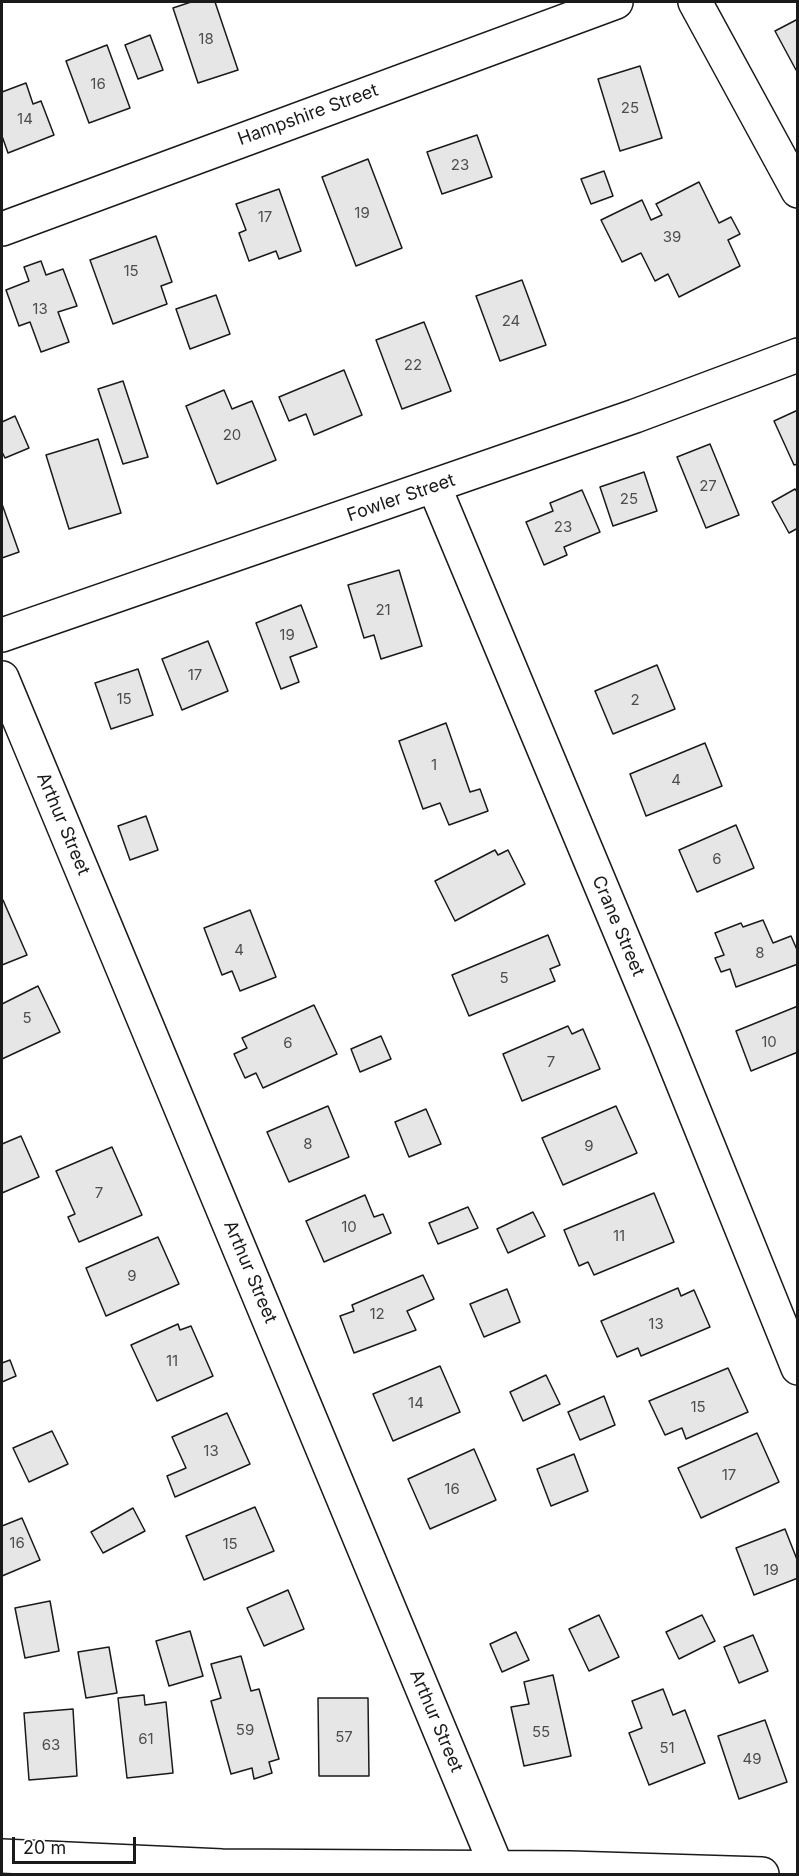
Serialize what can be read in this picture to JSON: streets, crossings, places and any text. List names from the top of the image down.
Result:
{
  "streets": {
    "street": [
      "Hampshire Street",
      "Fowler Street",
      "Arthur Street",
      "Crane Street"
    ]
  },
  "crossings": [
    ["Fowler Street", "Crane Street"]
  ],
  "house_numbers": [
    "18",
    "16",
    "25",
    "14",
    "23",
    "19",
    "17",
    "39",
    "15",
    "13",
    "24",
    "22",
    "20",
    "27",
    "25",
    "23",
    "21",
    "19",
    "17",
    "15",
    "2",
    "1",
    "4",
    "6",
    "4",
    "8",
    "5",
    "5",
    "10",
    "6",
    "7",
    "8",
    "9",
    "7",
    "10",
    "11",
    "9",
    "12",
    "13",
    "11",
    "14",
    "15",
    "13",
    "17",
    "16",
    "16",
    "15",
    "19",
    "59",
    "55",
    "57",
    "61",
    "63",
    "51",
    "49"
  ],
  "scale_bar": "20 m"
}
